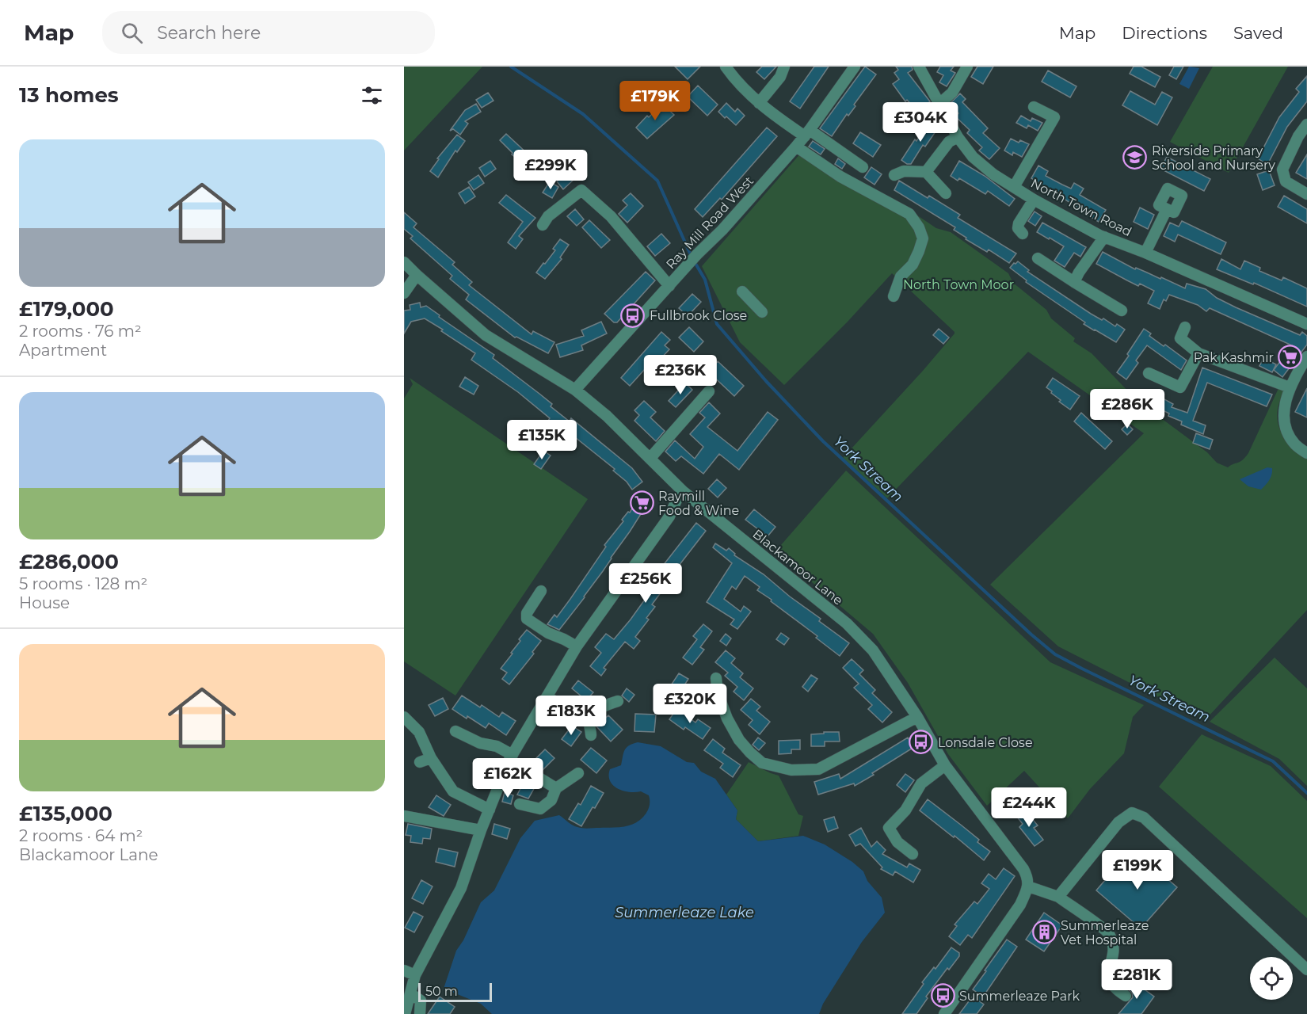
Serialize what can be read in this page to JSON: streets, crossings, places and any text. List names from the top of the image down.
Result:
{
  "streets": {
    "street": ["North Town Road", "Ray Mill Road West", "Blackamoor Lane"]
  },
  "crossings": [
    ["Ray Mill Road West", "Blackamoor Lane"]
  ],
  "water": ["York Stream", "Summerleaze Lake"],
  "parks": ["North Town Moor"],
  "places": {
    "school or university": ["Riverside Primary School and Nursery"],
    "bus stop": ["Fullbrook Close", "Lonsdale Close", "Summerleaze Park"],
    "supermarket": ["Pak Kashmir", "Raymill Food & Wine"],
    "building": ["Summerleaze Vet Hospital"]
  },
  "scale_bar": "50 m",
  "page": {
    "header": "Map",
    "search": "Search here",
    "nav": ["Map", "Directions", "Saved"],
    "heading": "13 homes",
    "price": [
      "£179K",
      "£304K",
      "£299K",
      "£236K",
      "£286K",
      "£135K",
      "£256K",
      "£320K",
      "£183K",
      "£162K",
      "£244K",
      "£199K",
      "£281K"
    ],
    "list": [
      {
        "name": "£179,000",
        "note": "2 rooms · 76 m² · Apartment"
      },
      {
        "name": "£286,000",
        "note": "5 rooms · 128 m² · House"
      },
      {
        "name": "£135,000",
        "note": "2 rooms · 64 m² · Blackamoor Lane"
      }
    ],
    "scale": "50 m"
  }
}
